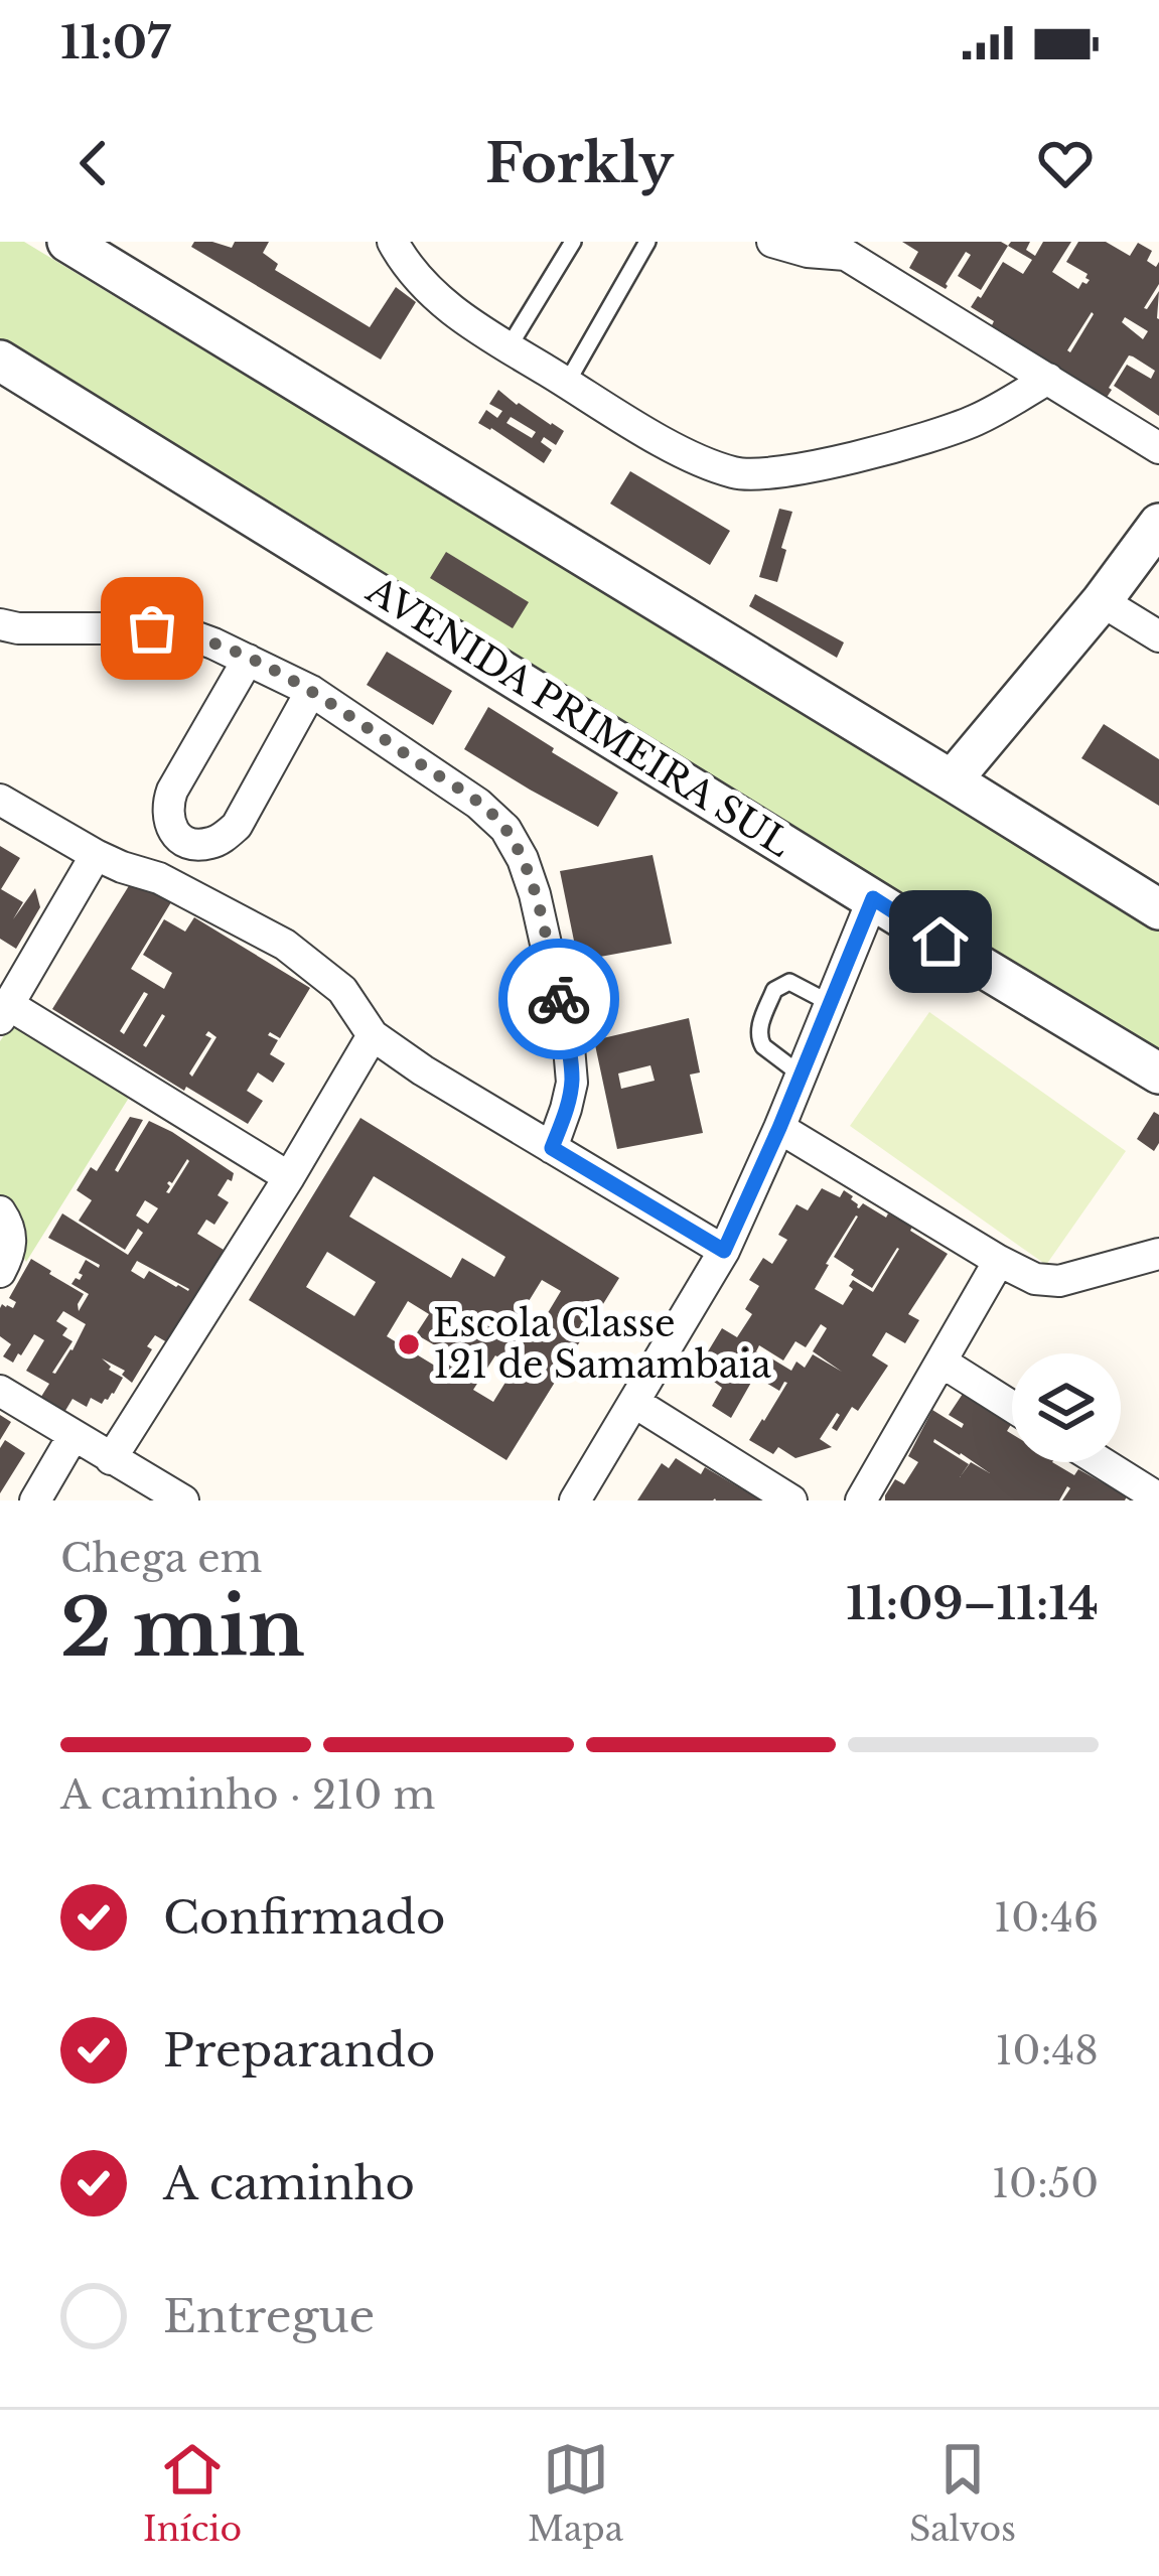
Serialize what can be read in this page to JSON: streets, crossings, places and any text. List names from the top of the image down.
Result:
{
  "streets": {
    "street": ["AVENIDA PRIMEIRA SUL"]
  },
  "places": ["Escola Classe 121 de Samambaia"],
  "page": {
    "status": "11:07",
    "header": "Forkly",
    "heading": ["2 min", "Chega em", "11:09–11:14"],
    "bar": "A caminho · 210 m",
    "list": [
      ["Confirmado", "10:46"],
      ["Preparando", "10:48"],
      ["A caminho", "10:50"],
      "Entregue"
    ],
    "tabs": ["Início", "Mapa", "Salvos"]
  }
}
